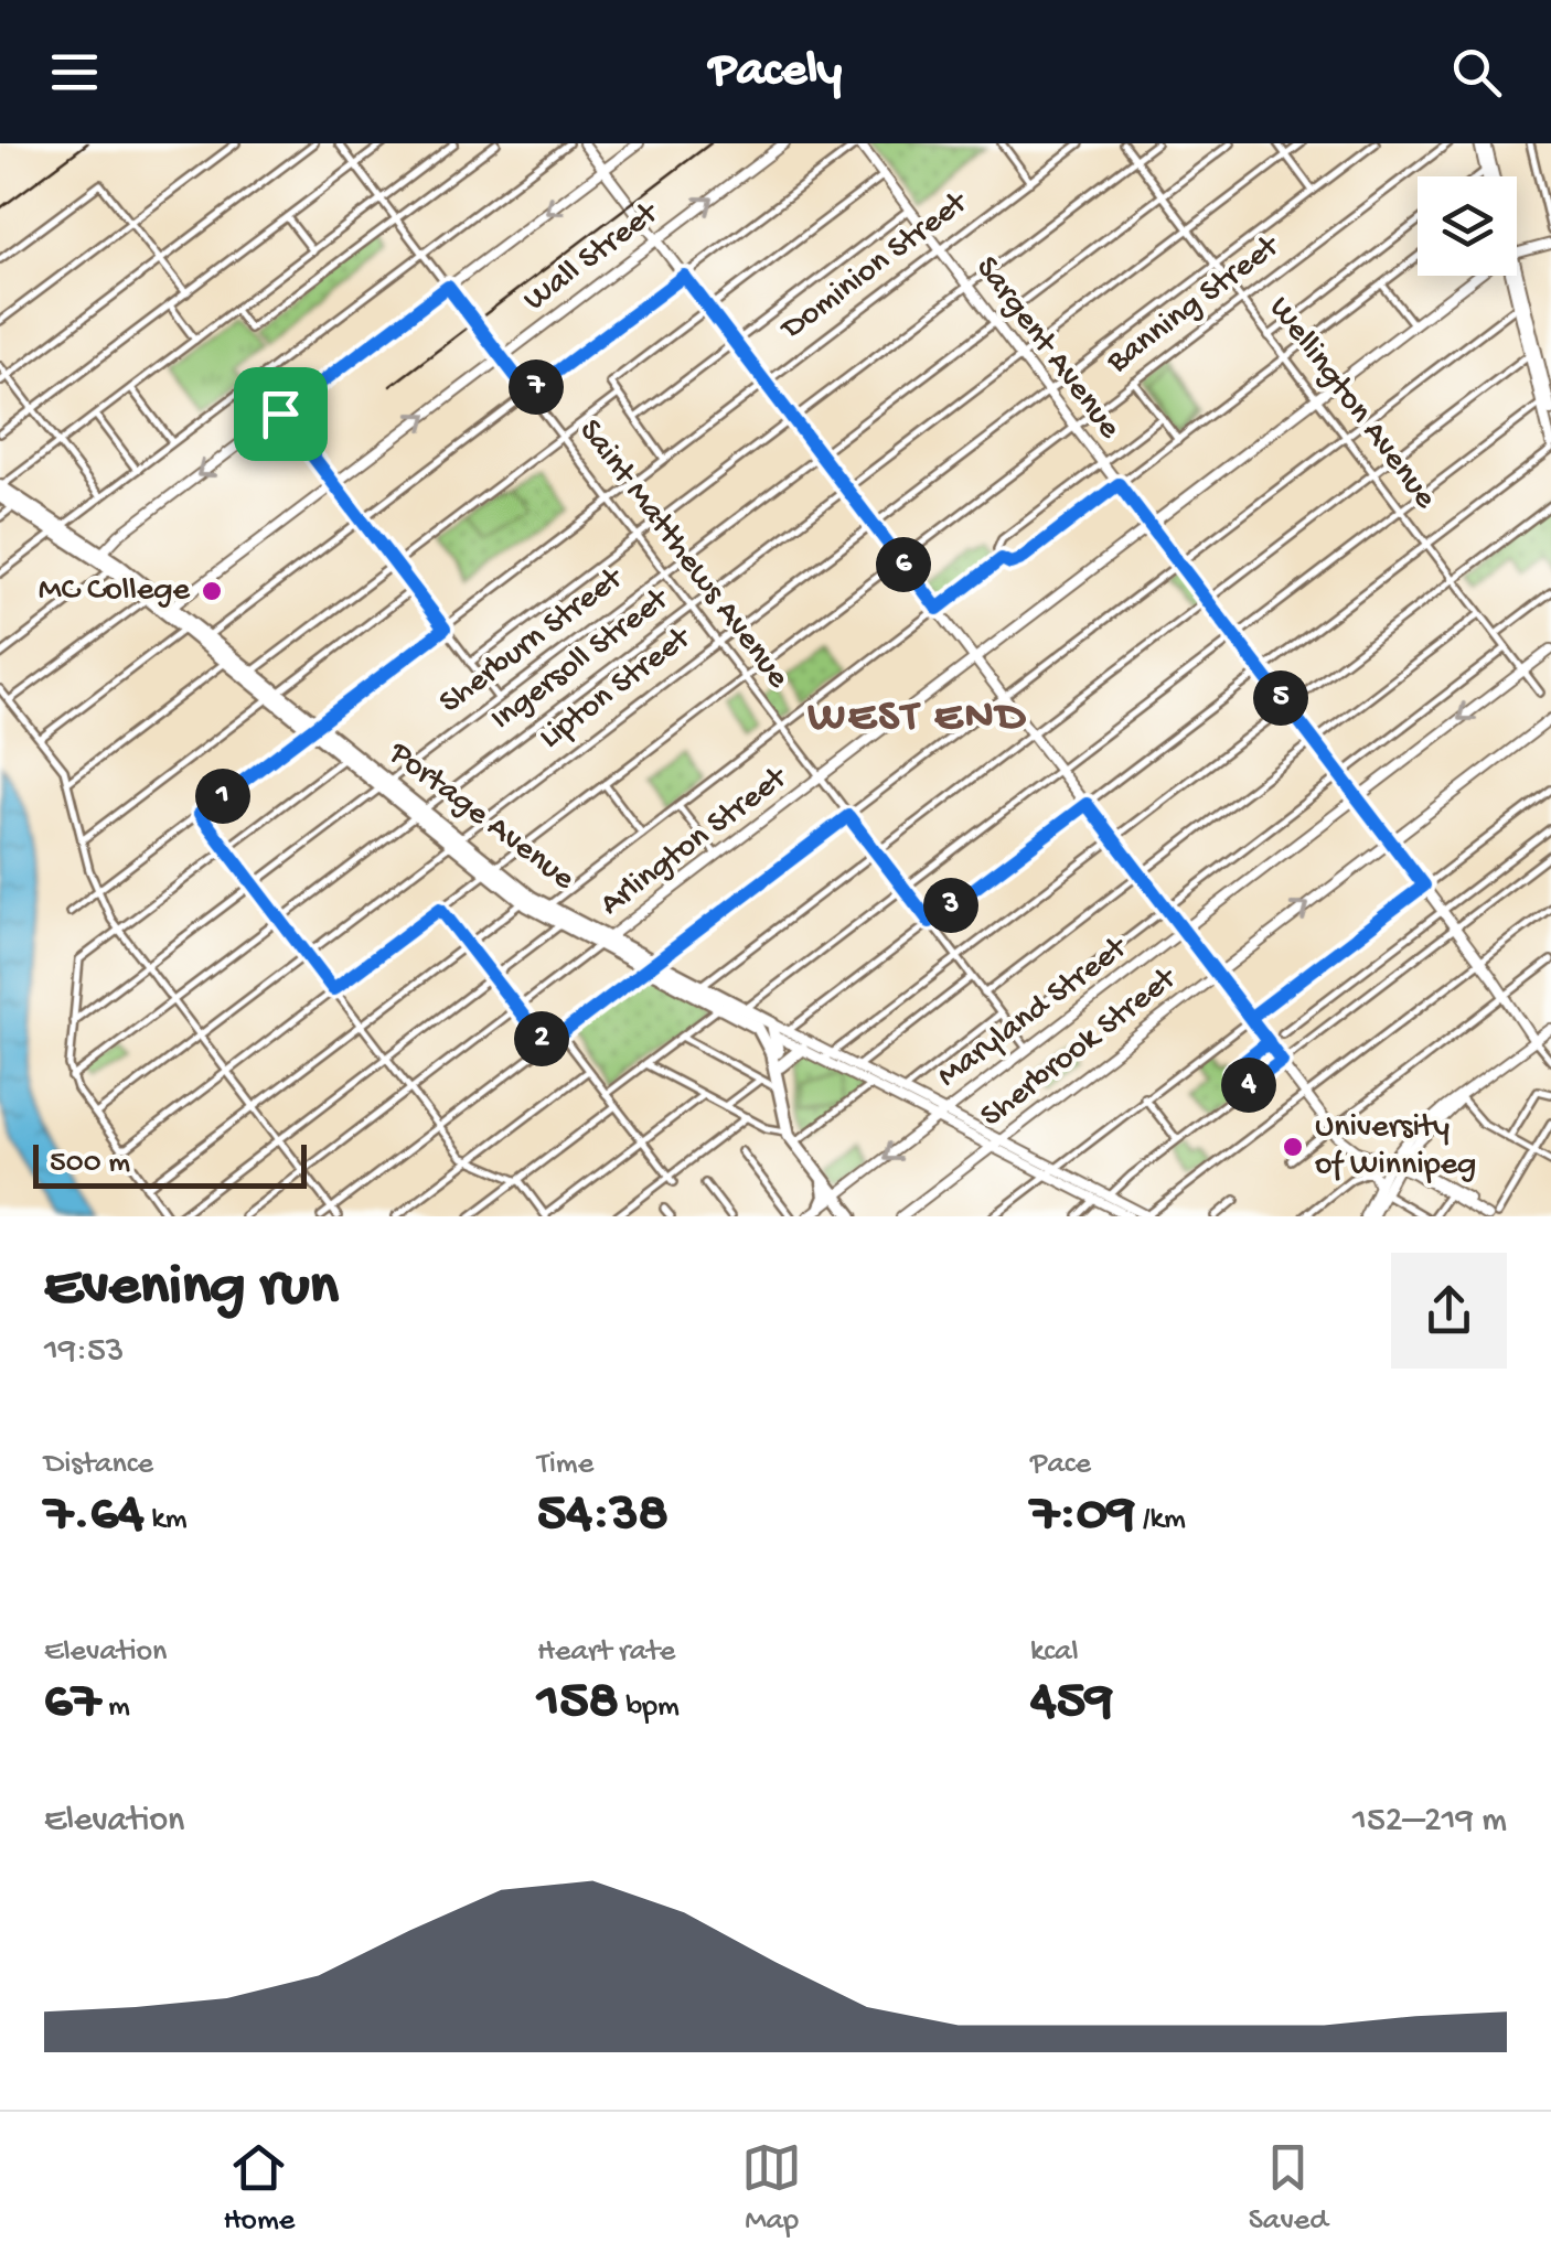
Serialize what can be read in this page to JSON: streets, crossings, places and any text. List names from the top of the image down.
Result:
{
  "streets": {
    "highway": ["Portage Avenue"],
    "main road": [
      "Wall Street",
      "Sargent Avenue",
      "Arlington Street",
      "Maryland Street",
      "Sherbrook Street"
    ],
    "street": [
      "Dominion Street",
      "Banning Street",
      "Wellington Avenue",
      "Saint Matthews Avenue",
      "Sherburn Street",
      "Ingersoll Street",
      "Lipton Street"
    ]
  },
  "crossings": [
    ["Wall Street", "Saint Matthews Avenue"],
    ["Wall Street", "Portage Avenue"],
    ["Dominion Street", "Sargent Avenue"],
    ["Dominion Street", "Saint Matthews Avenue"],
    ["Dominion Street", "Portage Avenue"],
    ["Banning Street", "Sargent Avenue"],
    ["Banning Street", "Wellington Avenue"],
    ["Banning Street", "Saint Matthews Avenue"],
    ["Banning Street", "Lipton Street"],
    ["Banning Street", "Portage Avenue"],
    ["Sargent Avenue", "Sherburn Street"],
    ["Sargent Avenue", "Ingersoll Street"],
    ["Sargent Avenue", "Lipton Street"],
    ["Sargent Avenue", "Arlington Street"],
    ["Sargent Avenue", "Maryland Street"],
    ["Sargent Avenue", "Sherbrook Street"],
    ["Wellington Avenue", "Sherburn Street"],
    ["Wellington Avenue", "Ingersoll Street"],
    ["Wellington Avenue", "Lipton Street"],
    ["Wellington Avenue", "Arlington Street"],
    ["Wellington Avenue", "Maryland Street"],
    ["Saint Matthews Avenue", "Sherburn Street"],
    ["Saint Matthews Avenue", "Ingersoll Street"],
    ["Saint Matthews Avenue", "Lipton Street"],
    ["Saint Matthews Avenue", "Arlington Street"],
    ["Saint Matthews Avenue", "Maryland Street"],
    ["Sherburn Street", "Portage Avenue"],
    ["Ingersoll Street", "Portage Avenue"],
    ["Lipton Street", "Portage Avenue"],
    ["Portage Avenue", "Arlington Street"],
    ["Portage Avenue", "Maryland Street"],
    ["Portage Avenue", "Sherbrook Street"]
  ],
  "one_way": ["Wall Street", "Maryland Street"],
  "districts": ["WEST END"],
  "places": ["MC College", "University of Winnipeg"],
  "scale_bar": "500 m",
  "page": {
    "header": "Pacely",
    "pins": [
      "7",
      "6",
      "5",
      "1",
      "3",
      "2",
      "4"
    ],
    "scale": "500 m",
    "heading": ["Evening run", "19:53"],
    "stats": [
      ["Distance", "7.64 km"],
      ["Time", "54:38"],
      ["Pace", "7:09 /km"],
      ["Elevation", "67 m"],
      ["Heart rate", "158 bpm"],
      ["kcal", "459"]
    ],
    "chart": ["Elevation", "152–219 m"],
    "tabs": ["Home", "Map", "Saved"]
  }
}
